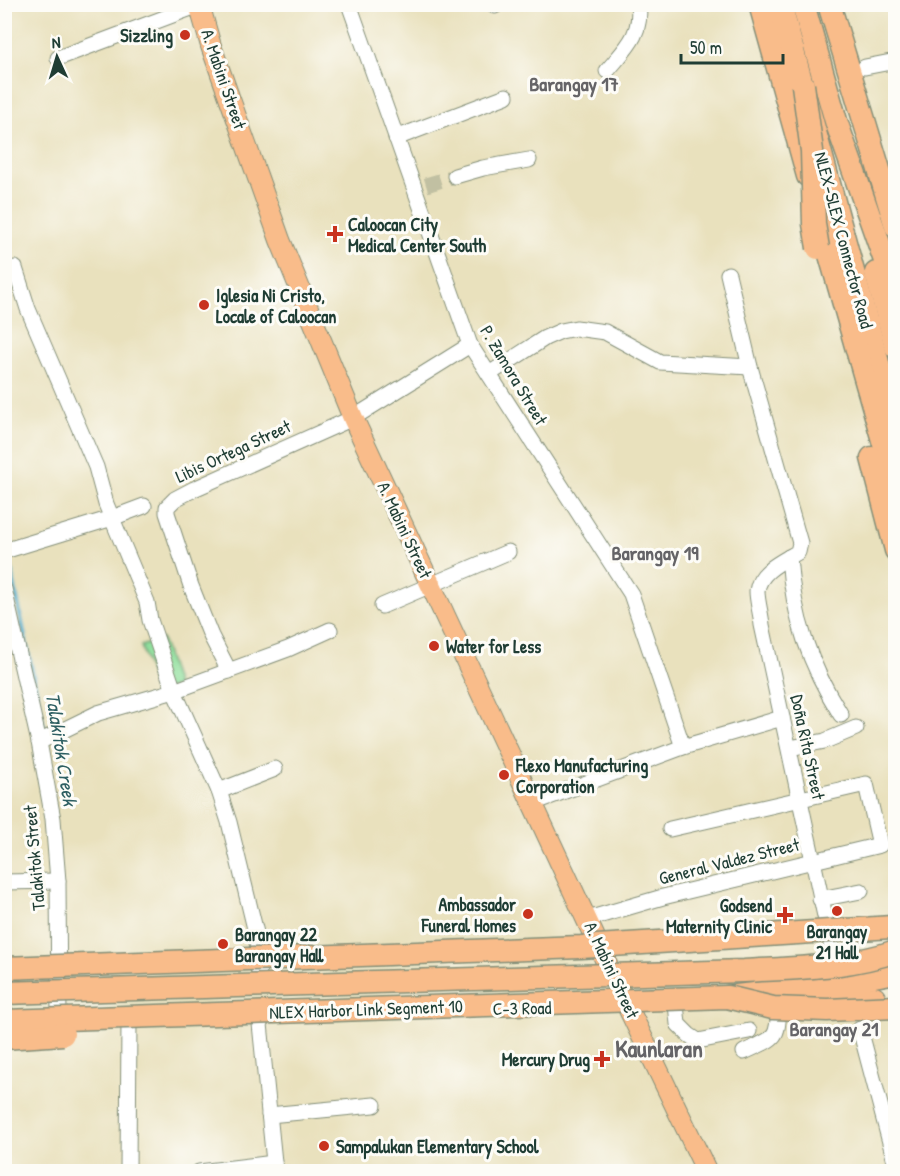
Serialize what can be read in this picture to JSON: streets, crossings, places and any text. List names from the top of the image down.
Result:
{
  "streets": {
    "highway": ["NLEX-SLEX Connector Road", "NLEX Harbor Link Segment 10"],
    "main road": ["A. Mabini Street", "C-3 Road"],
    "street": [
      "P. Zamora Street",
      "Libis Ortega Street",
      "Doña Rita Street",
      "Talakitok Street",
      "General Valdez Street"
    ]
  },
  "crossings": [
    ["A. Mabini Street", "Libis Ortega Street"],
    ["A. Mabini Street", "General Valdez Street"],
    ["A. Mabini Street", "C-3 Road"],
    ["P. Zamora Street", "Libis Ortega Street"],
    ["Doña Rita Street", "General Valdez Street"],
    ["Doña Rita Street", "C-3 Road"],
    ["Talakitok Street", "C-3 Road"],
    ["C-3 Road", "NLEX Harbor Link Segment 10"]
  ],
  "districts": [
    "Barangay 17",
    "Barangay 19",
    "Barangay 21",
    "Kaunlaran"
  ],
  "water": ["Talakitok Creek"],
  "places": {
    "other": [
      "Sizzling",
      "Iglesia Ni Cristo, Locale of Caloocan",
      "Water for Less",
      "Flexo Manufacturing Corporation",
      "Barangay 21 Hall",
      "Ambassador Funeral Homes",
      "Barangay 22 Barangay Hall",
      "Sampalukan Elementary School"
    ],
    "health": ["Caloocan City Medical Center South", "Godsend Maternity Clinic", "Mercury Drug"]
  },
  "scale_bar": "50 m",
  "north": "top"
}
